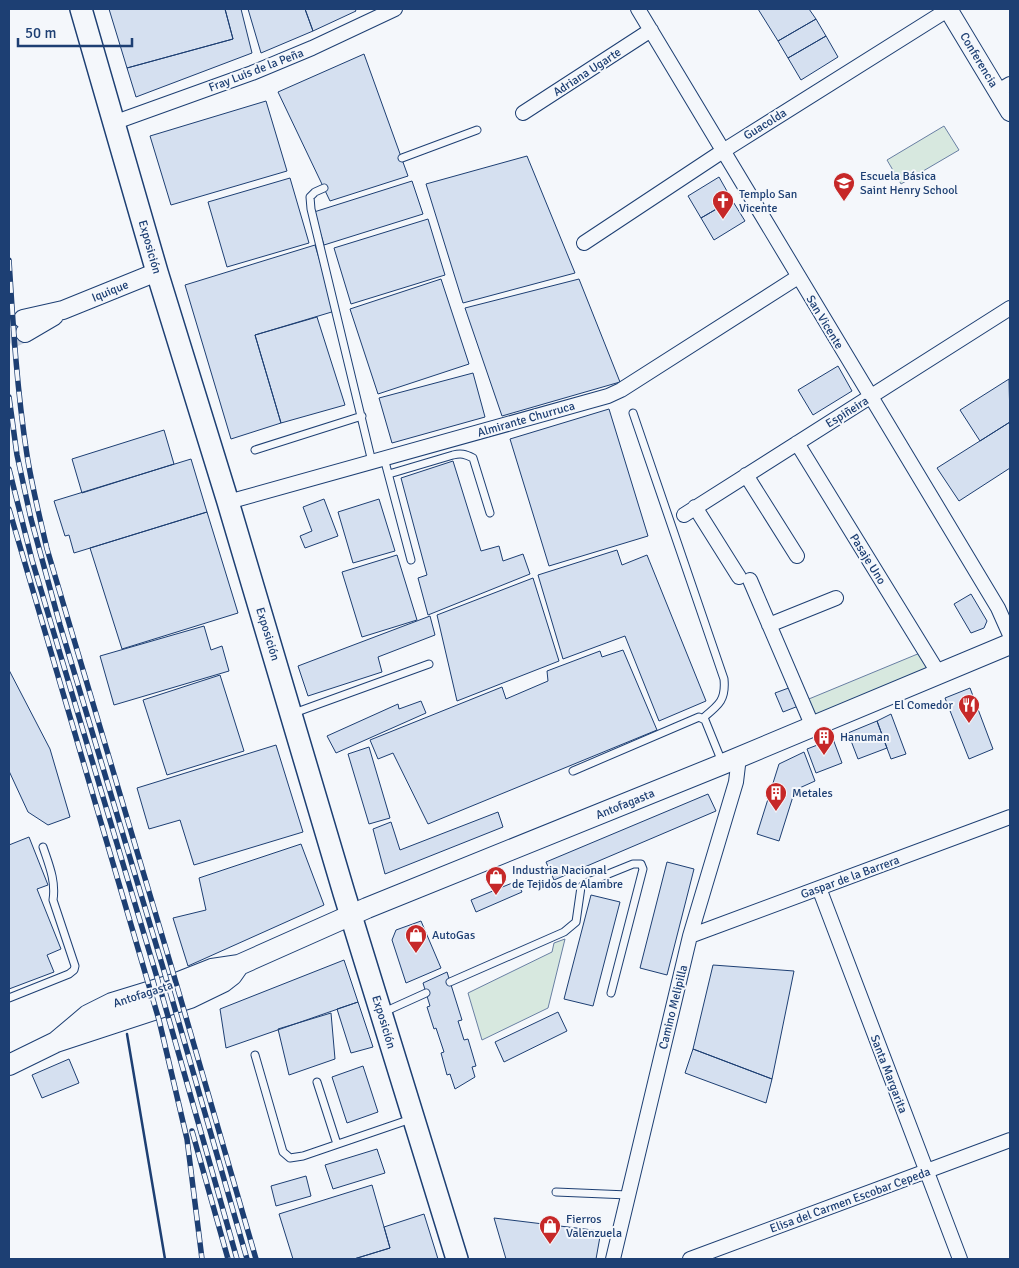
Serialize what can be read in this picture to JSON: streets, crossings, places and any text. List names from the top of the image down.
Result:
{
  "streets": {
    "main road": ["Exposición", "Antofagasta"],
    "street": [
      "Conferencia",
      "Fray Luis de la Peña",
      "Adriana Ugarte",
      "Guacolda",
      "Iquique",
      "San Vicente",
      "Espiñeira",
      "Almirante Churruca",
      "Pasaje Uno",
      "Gaspar de la Barrera",
      "Camino Melipilla",
      "Santa Margarita",
      "Elisa del Carmen Escobar Cepeda"
    ]
  },
  "crossings": [
    ["Conferencia", "Guacolda"],
    ["Fray Luis de la Peña", "Exposición"],
    ["Adriana Ugarte", "San Vicente"],
    ["Guacolda", "San Vicente"],
    ["Exposición", "Iquique"],
    ["Exposición", "Almirante Churruca"],
    ["Exposición", "Antofagasta"],
    ["San Vicente", "Espiñeira"],
    ["San Vicente", "Almirante Churruca"],
    ["Espiñeira", "Pasaje Uno"],
    ["Pasaje Uno", "Antofagasta"],
    ["Antofagasta", "Camino Melipilla"],
    ["Gaspar de la Barrera", "Camino Melipilla"],
    ["Gaspar de la Barrera", "Santa Margarita"],
    ["Santa Margarita", "Elisa del Carmen Escobar Cepeda"]
  ],
  "places": {
    "school or university": ["Escuela Básica Saint Henry School"],
    "church": ["Templo San Vicente"],
    "restaurant": ["El Comedor"],
    "building": ["Hanuman", "Metales"],
    "shop": ["Industria Nacional de Tejidos de Alambre", "AutoGas", "Fierros Valenzuela"]
  },
  "scale_bar": "50 m"
}
